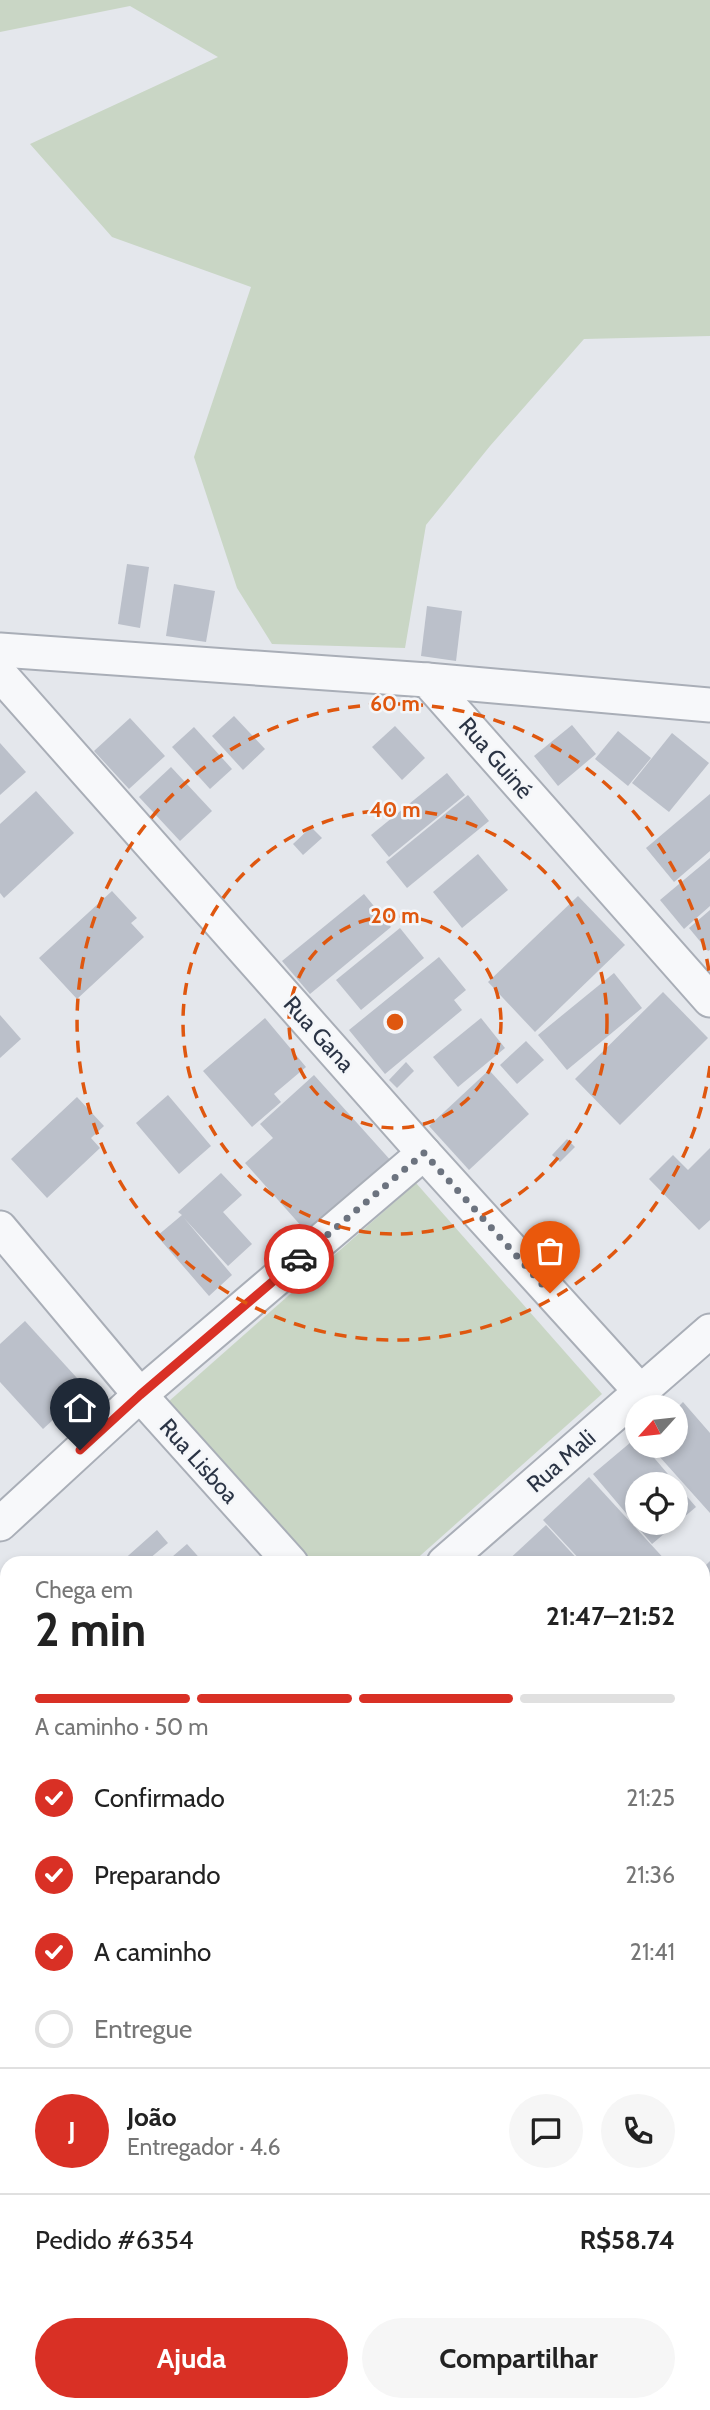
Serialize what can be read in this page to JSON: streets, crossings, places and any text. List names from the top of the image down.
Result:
{
  "streets": {
    "street": [
      "Rua Guiné",
      "Rua Gana",
      "Rua Lisboa",
      "Rua Mali"
    ]
  },
  "crossings": [
    ["Rua Gana", "Rua Mali"]
  ],
  "north": "bottom left",
  "page": {
    "heading": ["2 min", "Chega em", "21:47–21:52"],
    "panel": [
      "João",
      "Entregador · 4.6",
      "Pedido #6354",
      "R$58.74"
    ],
    "bar": "A caminho · 50 m",
    "list": [
      ["Confirmado", "21:25"],
      ["Preparando", "21:36"],
      ["A caminho", "21:41"],
      "Entregue"
    ],
    "round": "J",
    "buttons": ["Ajuda", "Compartilhar"]
  },
  "rings": ["60 m", "40 m", "20 m"]
}
